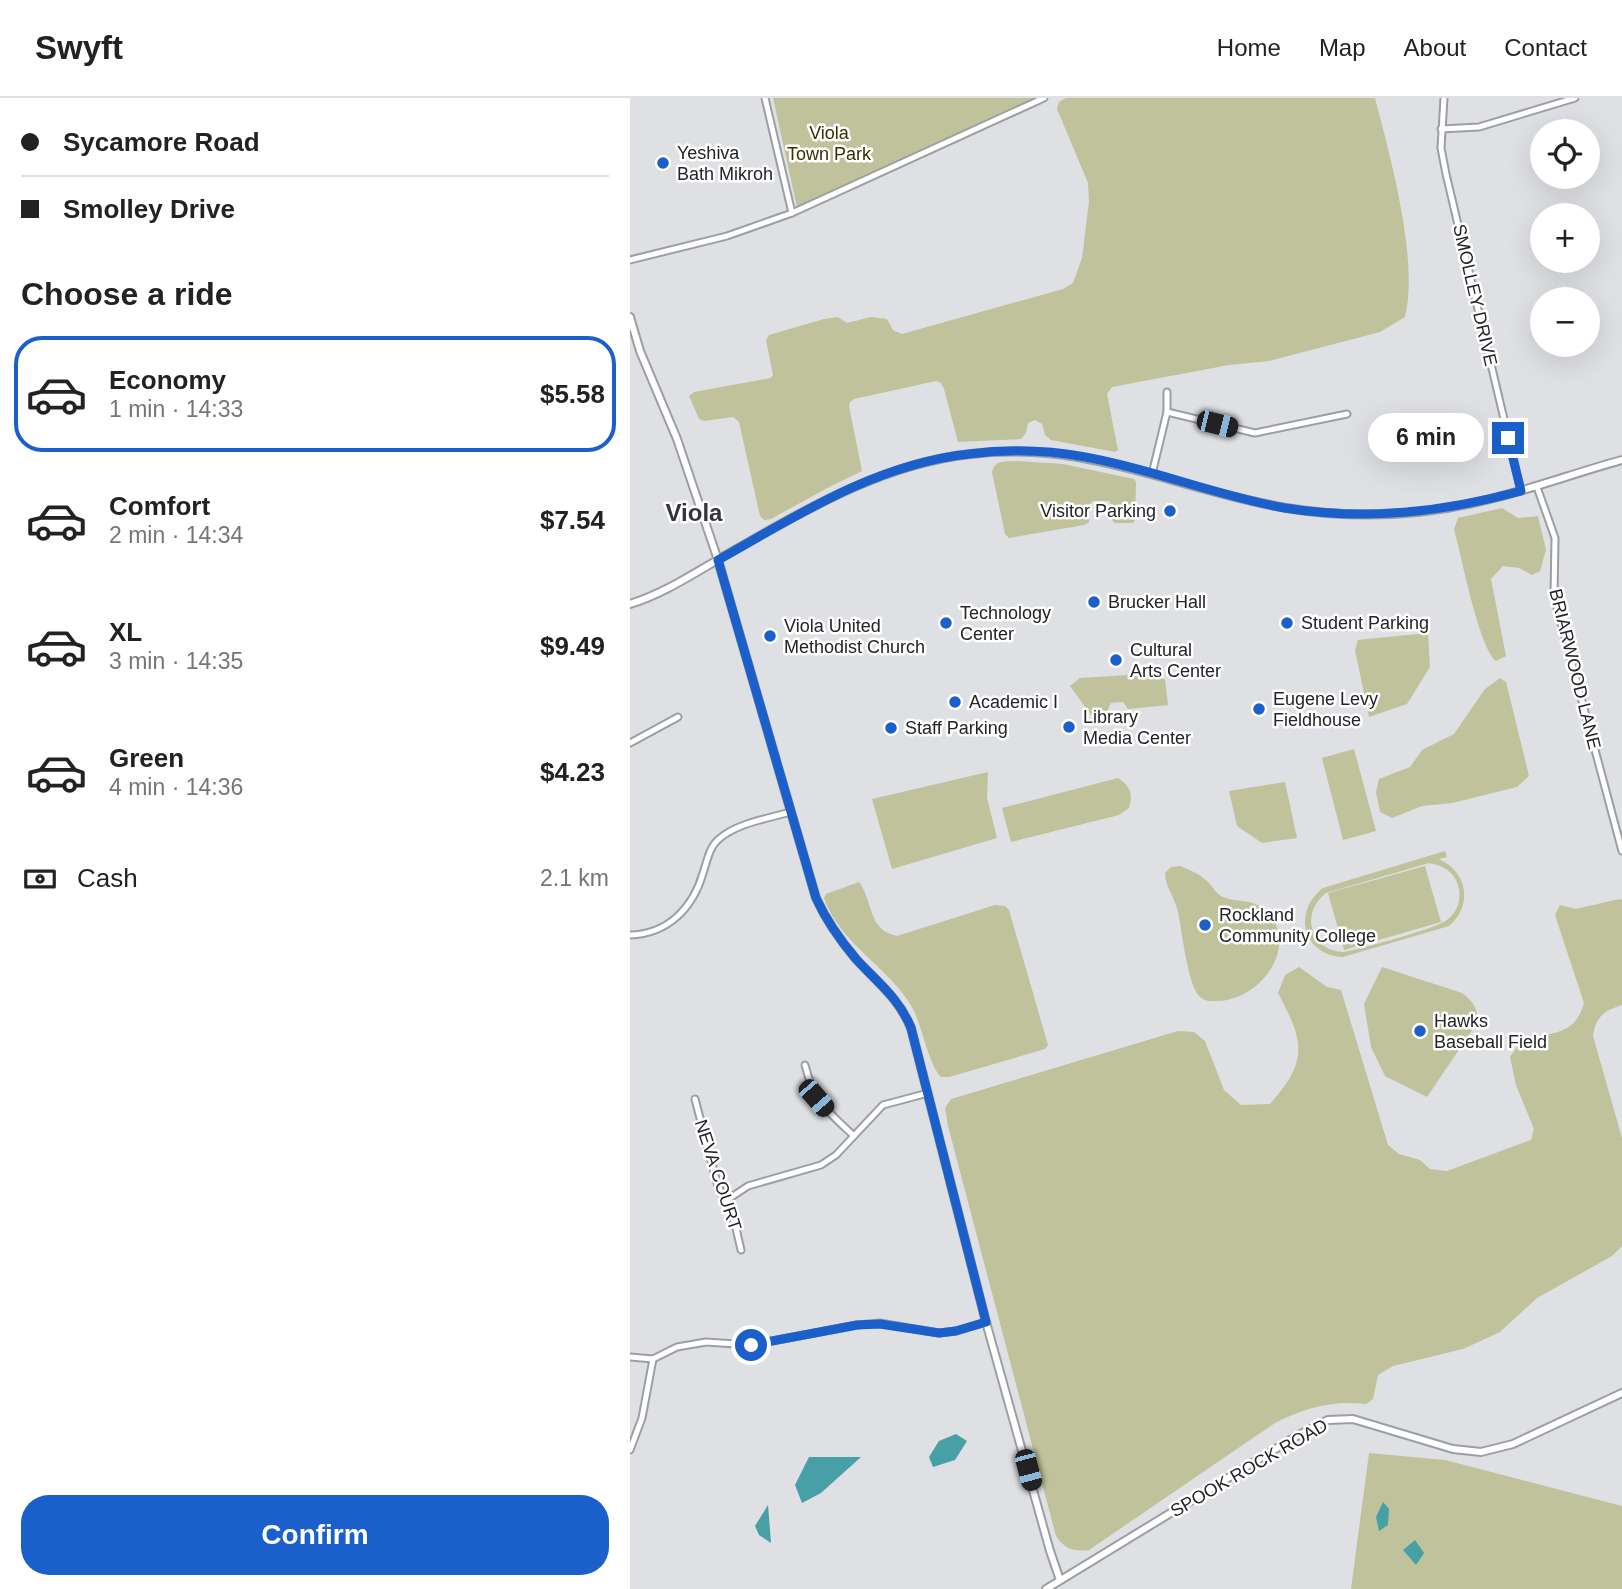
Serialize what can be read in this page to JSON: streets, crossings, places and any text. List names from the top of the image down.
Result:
{
  "streets": {
    "street": [
      "SMOLLEY DRIVE",
      "BRIARWOOD LANE",
      "NEVA COURT",
      "SPOOK ROCK ROAD"
    ]
  },
  "districts": ["Viola"],
  "parks": ["Viola Town Park"],
  "places": [
    "Yeshiva Bath Mikroh",
    "Visitor Parking",
    "Brucker Hall",
    "Technology Center",
    "Student Parking",
    "Viola United Methodist Church",
    "Cultural Arts Center",
    "Academic I",
    "Eugene Levy Fieldhouse",
    "Library Media Center",
    "Staff Parking",
    "Rockland Community College",
    "Hawks Baseball Field"
  ],
  "page": {
    "header": "Swyft",
    "nav": [
      "Home",
      "Map",
      "About",
      "Contact"
    ],
    "banner": ["Sycamore Road", "Smolley Drive"],
    "map_buttons": ["+", "−"],
    "heading": "Choose a ride",
    "list": [
      {
        "name": "Economy",
        "note": "1 min · 14:33",
        "value": "$5.58"
      },
      {
        "name": "Comfort",
        "note": "2 min · 14:34",
        "value": "$7.54"
      },
      {
        "name": "XL",
        "note": "3 min · 14:35",
        "value": "$9.49"
      },
      {
        "name": "Green",
        "note": "4 min · 14:36",
        "value": "$4.23"
      }
    ],
    "bubble": "6 min",
    "pay": ["Cash", "2.1 km"],
    "buttons": "Confirm"
  }
}
